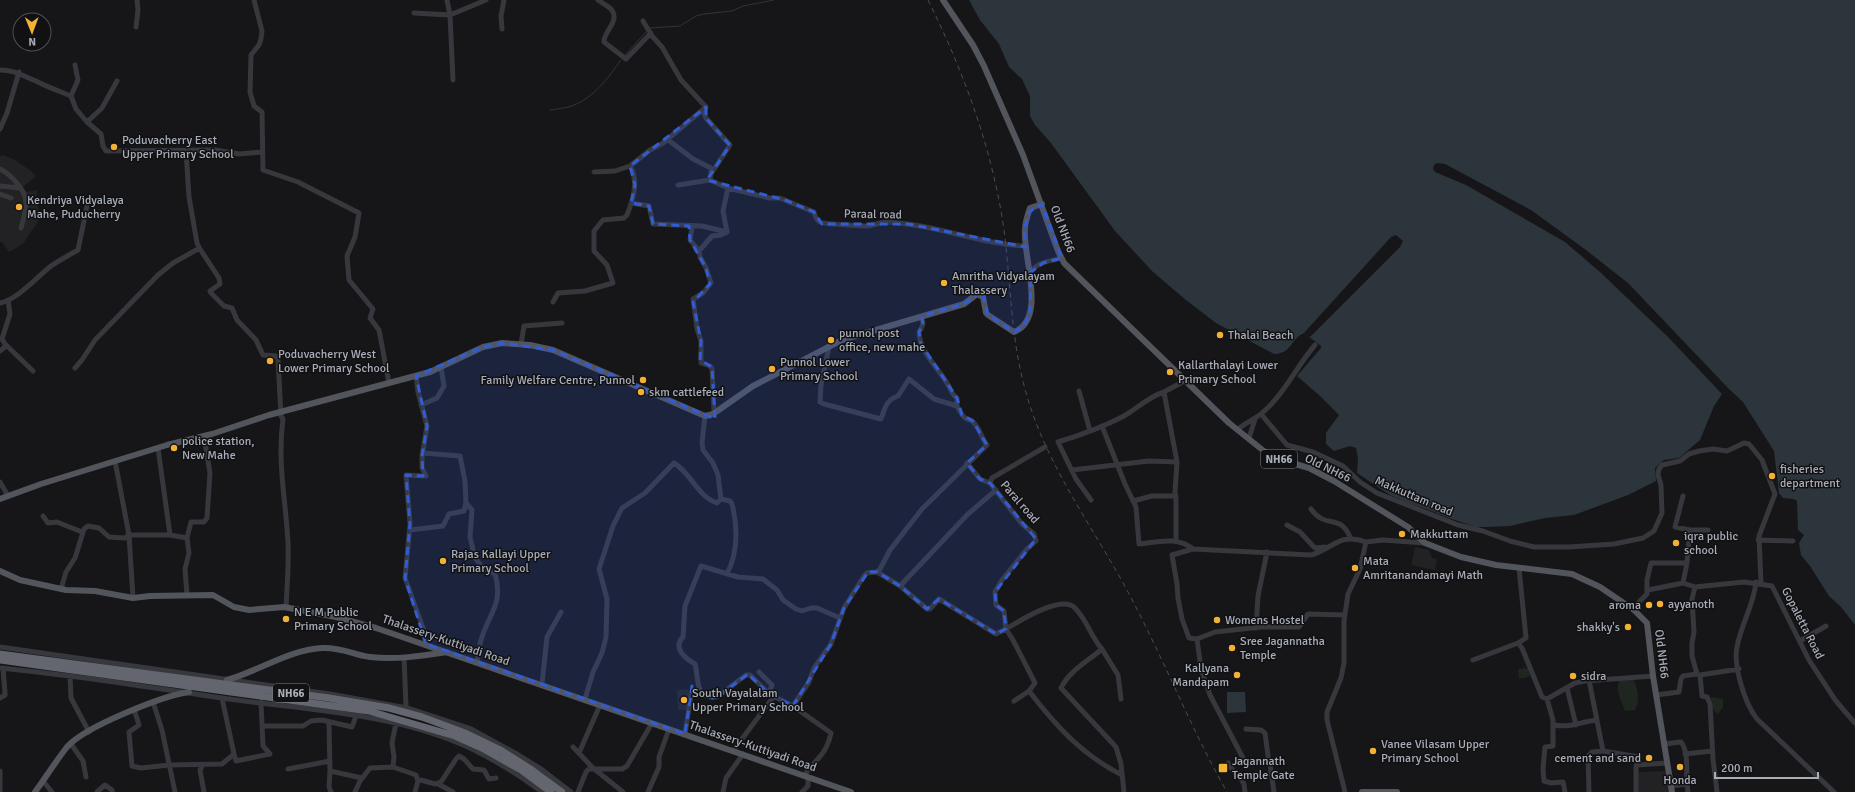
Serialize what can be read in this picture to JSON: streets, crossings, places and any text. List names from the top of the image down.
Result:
{
  "streets": {
    "highway": ["NH66"],
    "main road": ["Old NH66", "Thalassery-Kuttiyadi Road"],
    "street": [
      "Paraal road",
      "Makkuttam road",
      "Paral road",
      "Gopaletta Road"
    ]
  },
  "places": {
    "other": [
      "Poduvacherry East Upper Primary School",
      "Kendriya Vidyalaya Mahe, Puducherry",
      "Amritha Vidyalayam Thalassery",
      "Thalai Beach",
      "punnol post office, new mahe",
      "Poduvacherry West Lower Primary School",
      "Punnol Lower Primary School",
      "Kallarthalayi Lower Primary School",
      "Family Welfare Centre, Punnol",
      "skm cattlefeed",
      "police station, New Mahe",
      "fisheries department",
      "Makkuttam",
      "iqra public school",
      "Rajas Kallayi Upper Primary School",
      "Mata Amritanandamayi Math",
      "ayyanoth",
      "aroma",
      "N E M Public Primary School",
      "Womens Hostel",
      "shakky's",
      "Sree Jagannatha Temple",
      "Kallyana Mandapam",
      "sidra",
      "South Vayalalam Upper Primary School",
      "Vanee Vilasam Upper Primary School",
      "cement and sand",
      "Honda"
    ],
    "transit": ["Jagannath Temple Gate"]
  },
  "scale_bar": "200 m",
  "north": "bottom"
}
